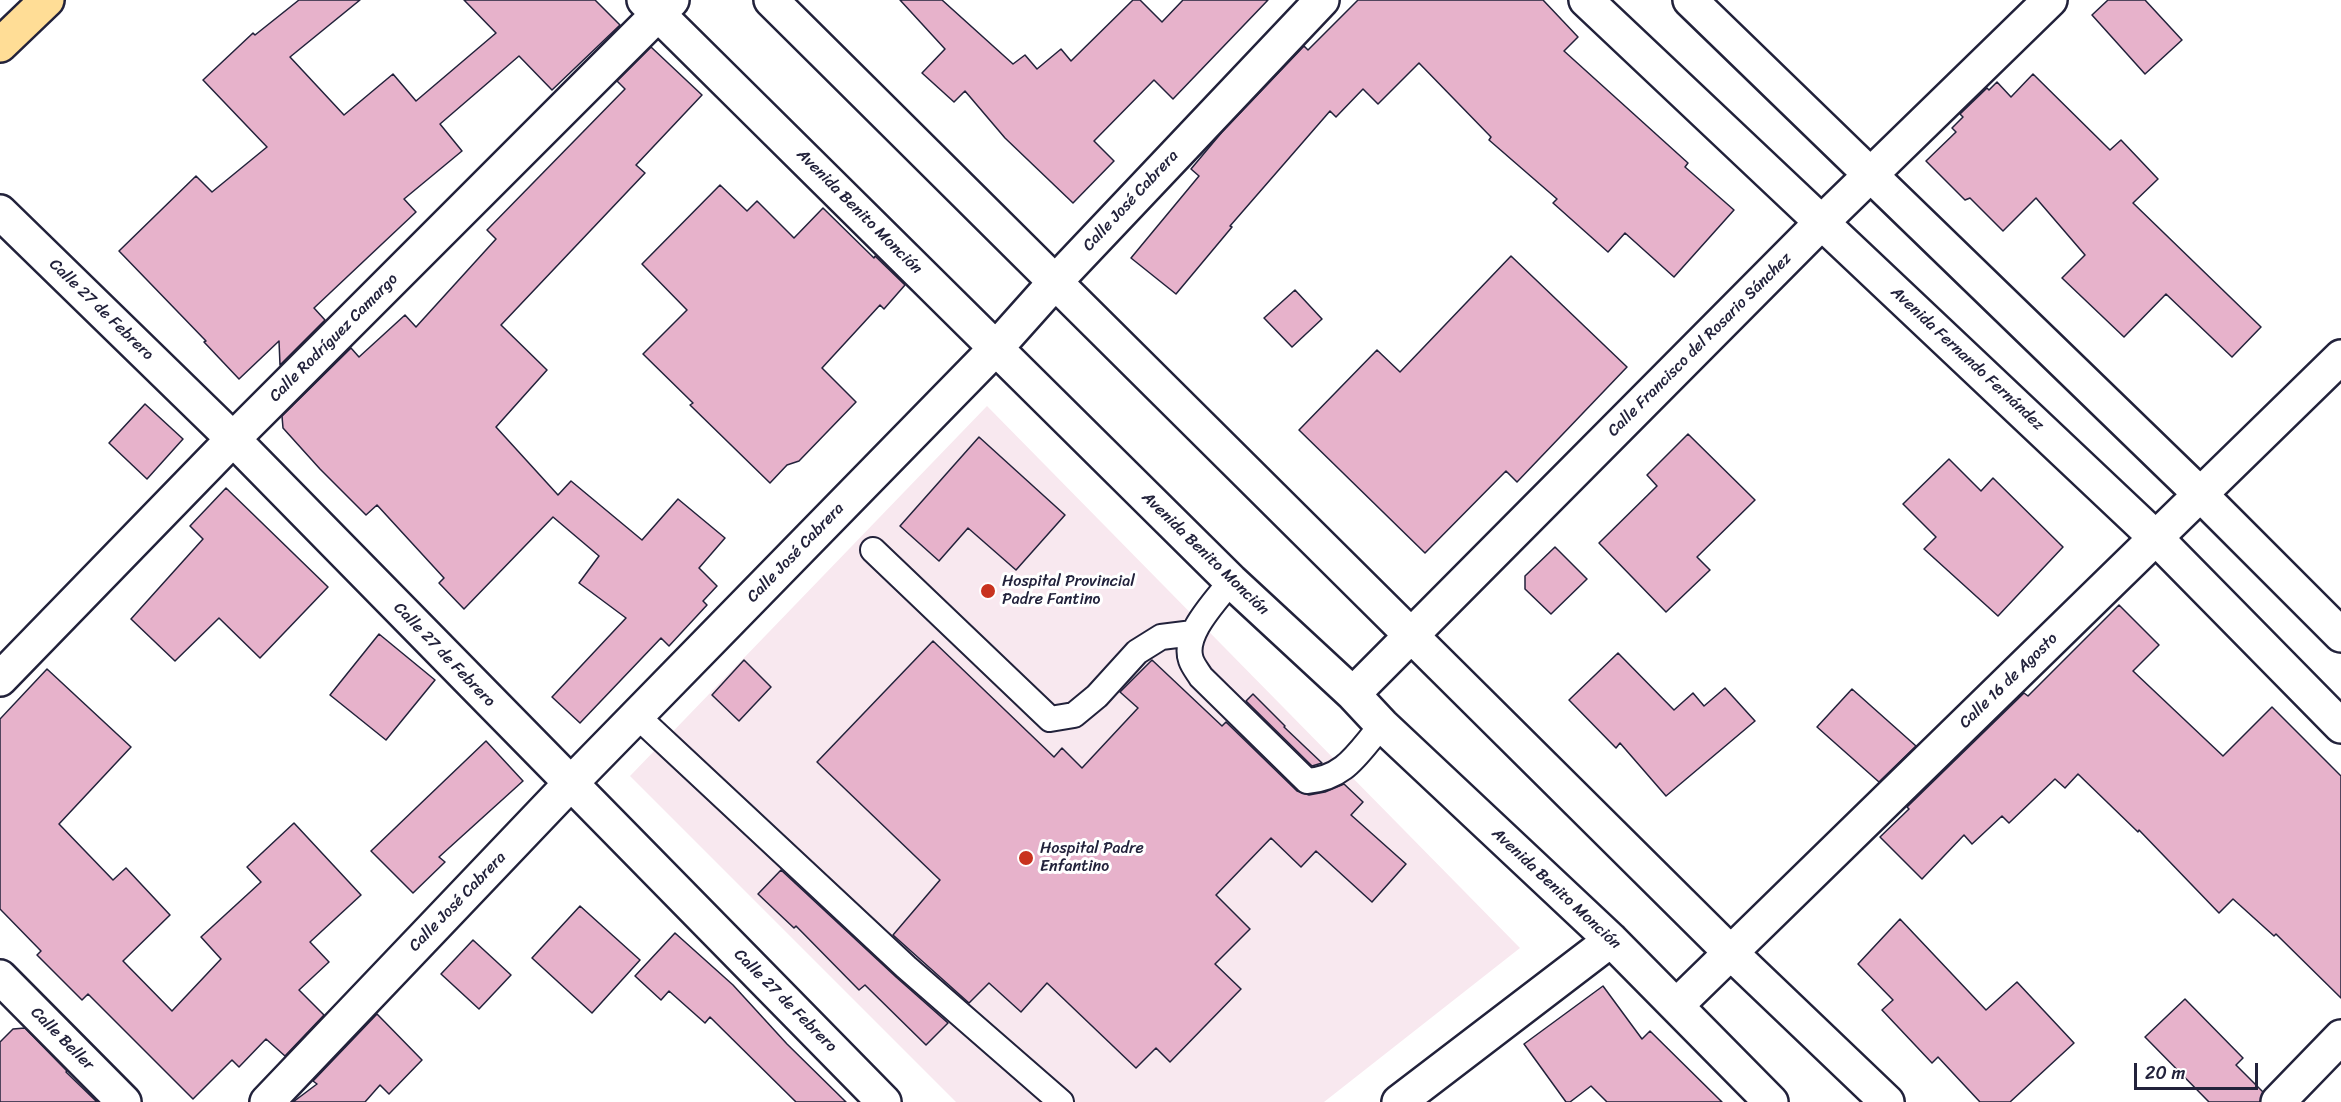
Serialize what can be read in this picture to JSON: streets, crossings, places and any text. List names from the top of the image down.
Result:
{
  "streets": {
    "street": [
      "Calle José Cabrera",
      "Avenida Benito Monción",
      "Calle 27 de Febrero",
      "Calle Rodríguez Camargo",
      "Calle Francisco del Rosario Sánchez",
      "Avenida Fernando Fernández",
      "Calle 16 de Agosto",
      "Calle Beller"
    ]
  },
  "crossings": [
    ["Calle José Cabrera", "Avenida Benito Monción"],
    ["Calle José Cabrera", "Calle 27 de Febrero"],
    ["Avenida Benito Monción", "Calle Rodríguez Camargo"],
    ["Avenida Benito Monción", "Calle Francisco del Rosario Sánchez"],
    ["Avenida Benito Monción", "Calle 16 de Agosto"],
    ["Calle 27 de Febrero", "Calle Rodríguez Camargo"],
    ["Calle Francisco del Rosario Sánchez", "Avenida Fernando Fernández"],
    ["Avenida Fernando Fernández", "Calle 16 de Agosto"]
  ],
  "places": ["Hospital Provincial Padre Fantino", "Hospital Padre Enfantino"],
  "scale_bar": "20 m"
}
